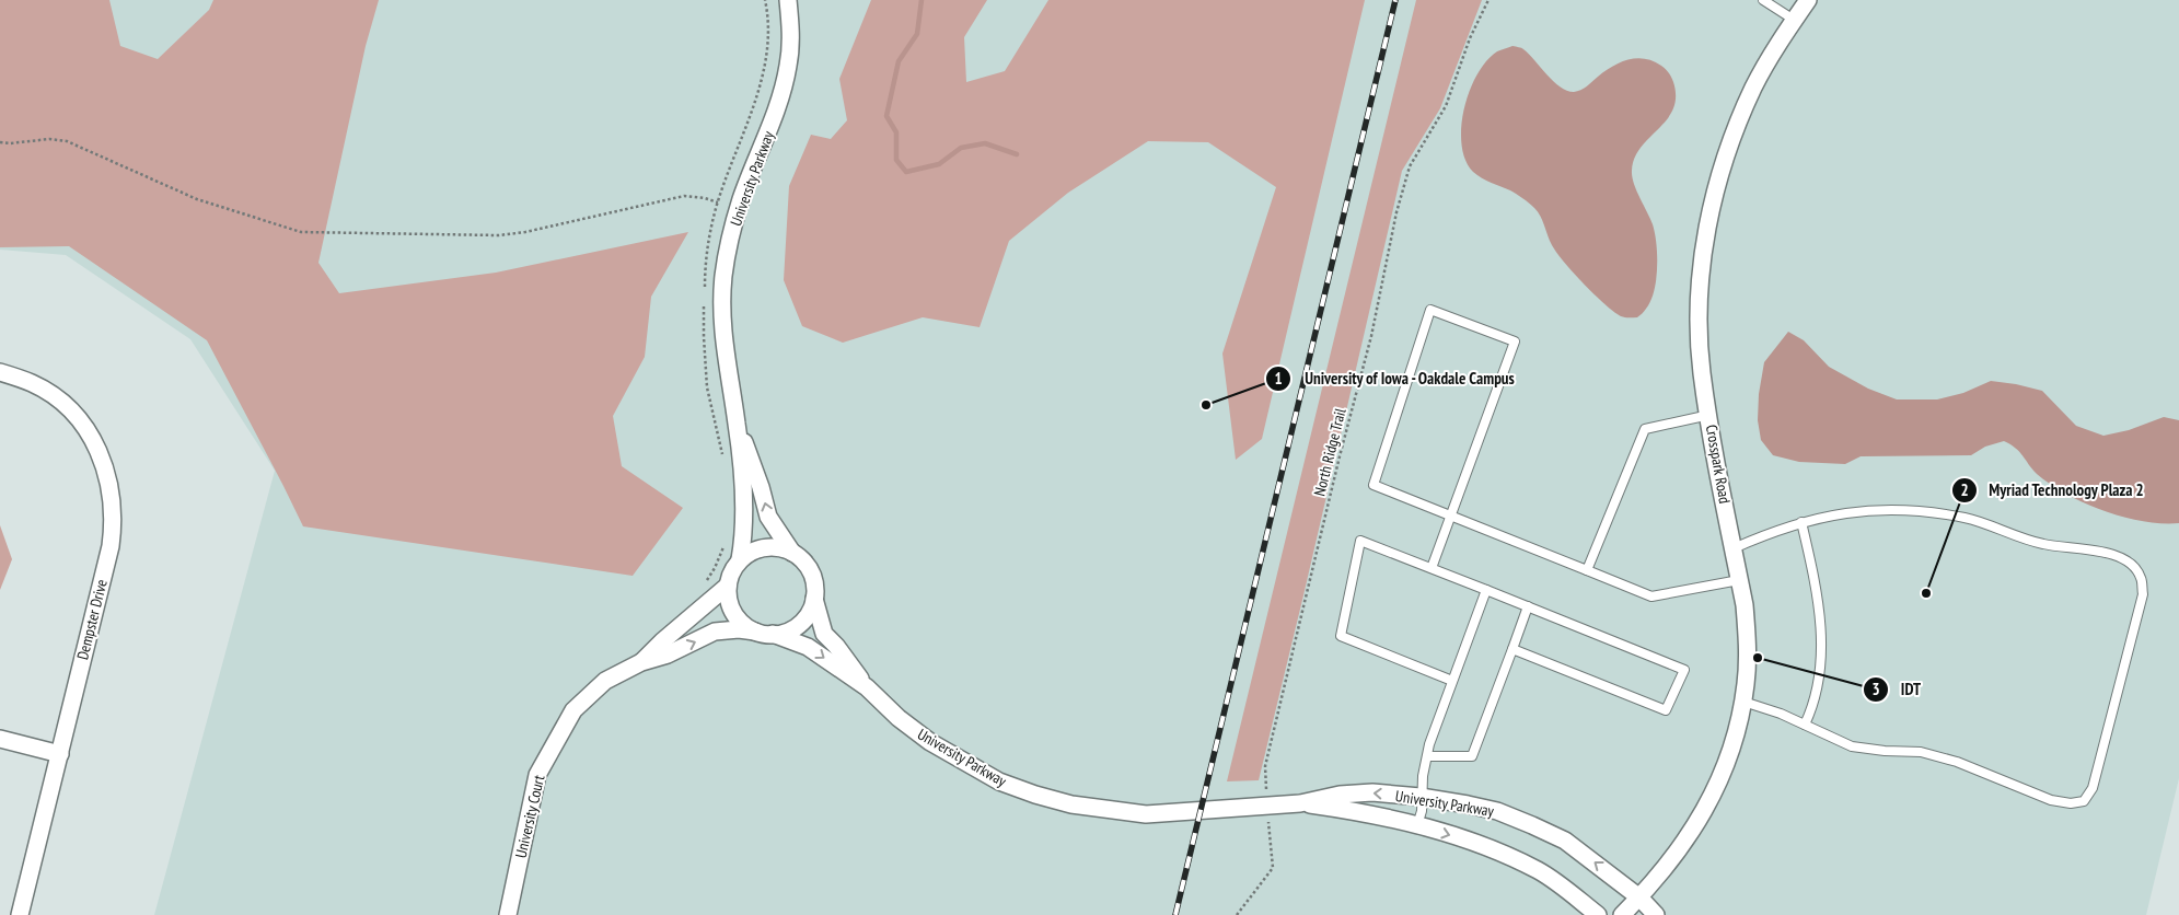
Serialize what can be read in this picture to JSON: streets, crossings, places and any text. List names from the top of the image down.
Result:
{
  "streets": {
    "street": [
      "University Parkway",
      "Crosspark Road",
      "Dempster Drive",
      "University Court"
    ],
    "path": ["North Ridge Trail"]
  },
  "crossings": [
    ["University Parkway", "North Ridge Trail"],
    ["University Parkway", "Crosspark Road"],
    ["University Parkway", "University Court"]
  ],
  "places": ["University of Iowa - Oakdale Campus", "Myriad Technology Plaza 2", "IDT"]
}
